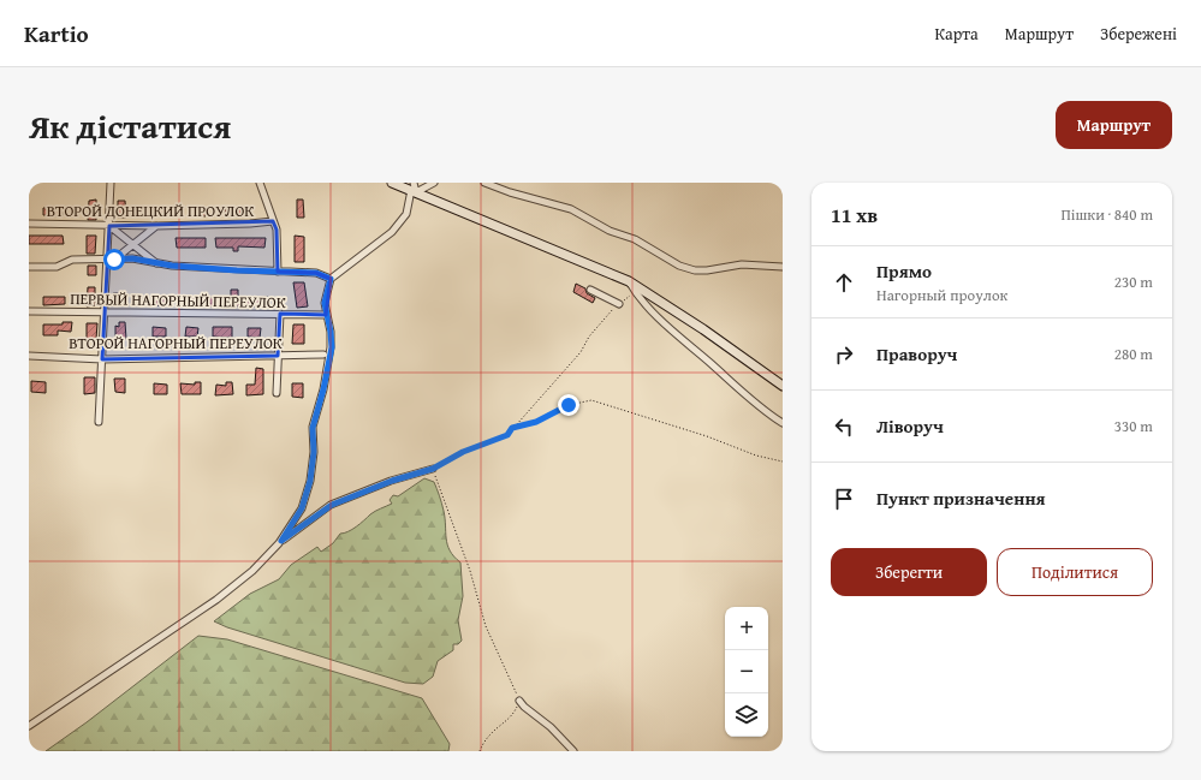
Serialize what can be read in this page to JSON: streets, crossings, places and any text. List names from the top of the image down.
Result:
{
  "streets": {
    "street": ["ВТОРОЙ ДОНЕЦКИЙ ПРОУЛОК", "ПЕРВЫЙ НАГОРНЫЙ ПЕРЕУЛОК", "ВТОРОЙ НАГОРНЫЙ ПЕРЕУЛОК"]
  },
  "page": {
    "header": "Kartio",
    "nav": ["Карта", "Маршрут", "Збережені"],
    "title": "Як дістатися",
    "buttons": [
      "Маршрут",
      ["Зберегти", "Поділитися"]
    ],
    "heading": ["11 хв", "Пішки · 840 m"],
    "list": [
      ["Прямо", "Нагорный проулок", "230 m"],
      ["Праворуч", "280 m"],
      ["Ліворуч", "330 m"],
      "Пункт призначення"
    ],
    "map_buttons": ["+", "−"]
  }
}
